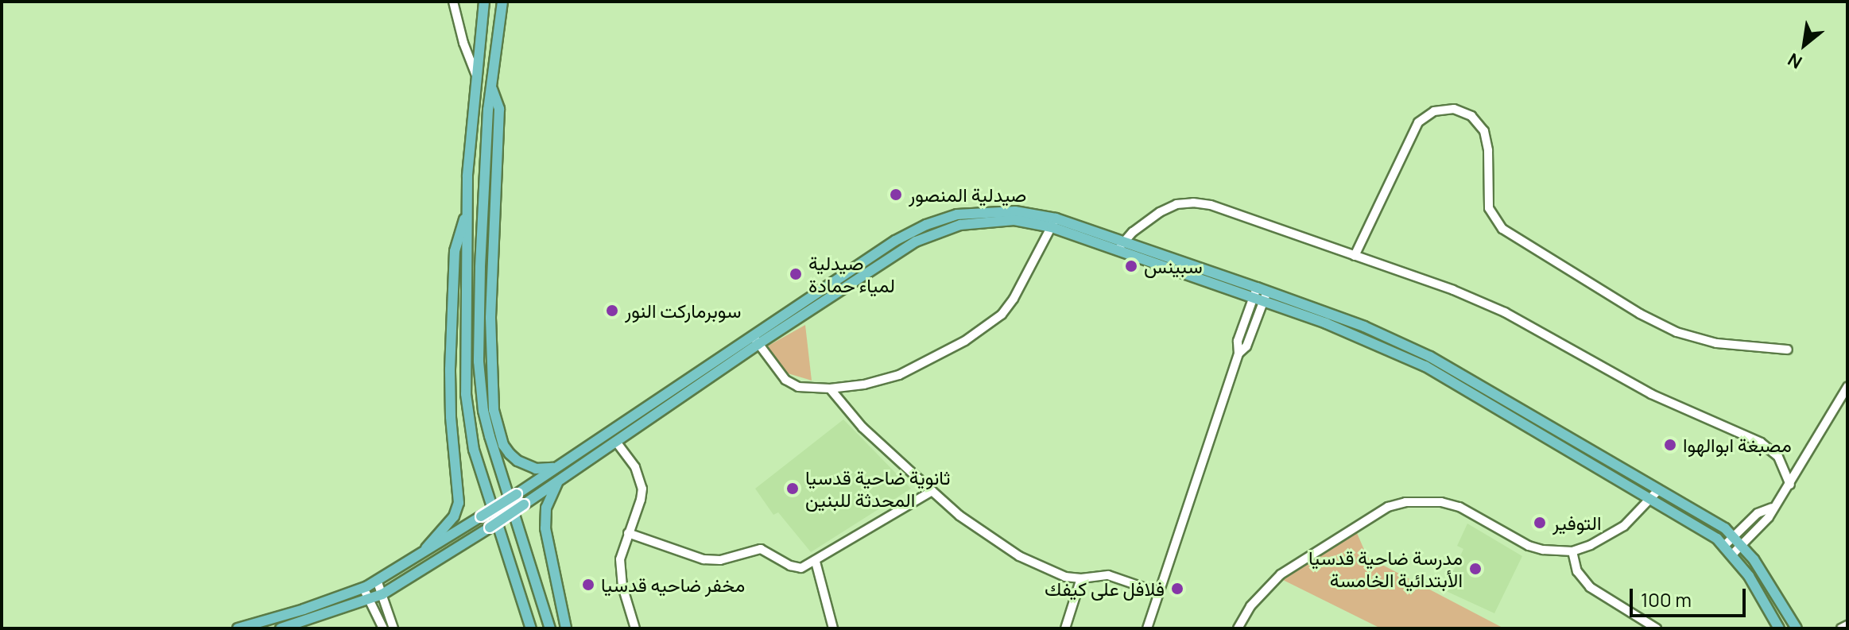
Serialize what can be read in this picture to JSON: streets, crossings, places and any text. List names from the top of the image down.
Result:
{
  "places": [
    "صيدلية المنصور",
    "سبينس",
    "صيدلية لمياء حمادة",
    "سوبرماركت النور",
    "مصبغة ابوالهوا",
    "ثانوية ضاحية قدسيا المحدثة للبنين",
    "التوفير",
    "مدرسة ضاحية قدسيا الأبتدائية الخامسة",
    "مخفر ضاحيه قدسيا",
    "فلافل على كيفك"
  ],
  "scale_bar": "100 m",
  "north": "bottom left"
}
